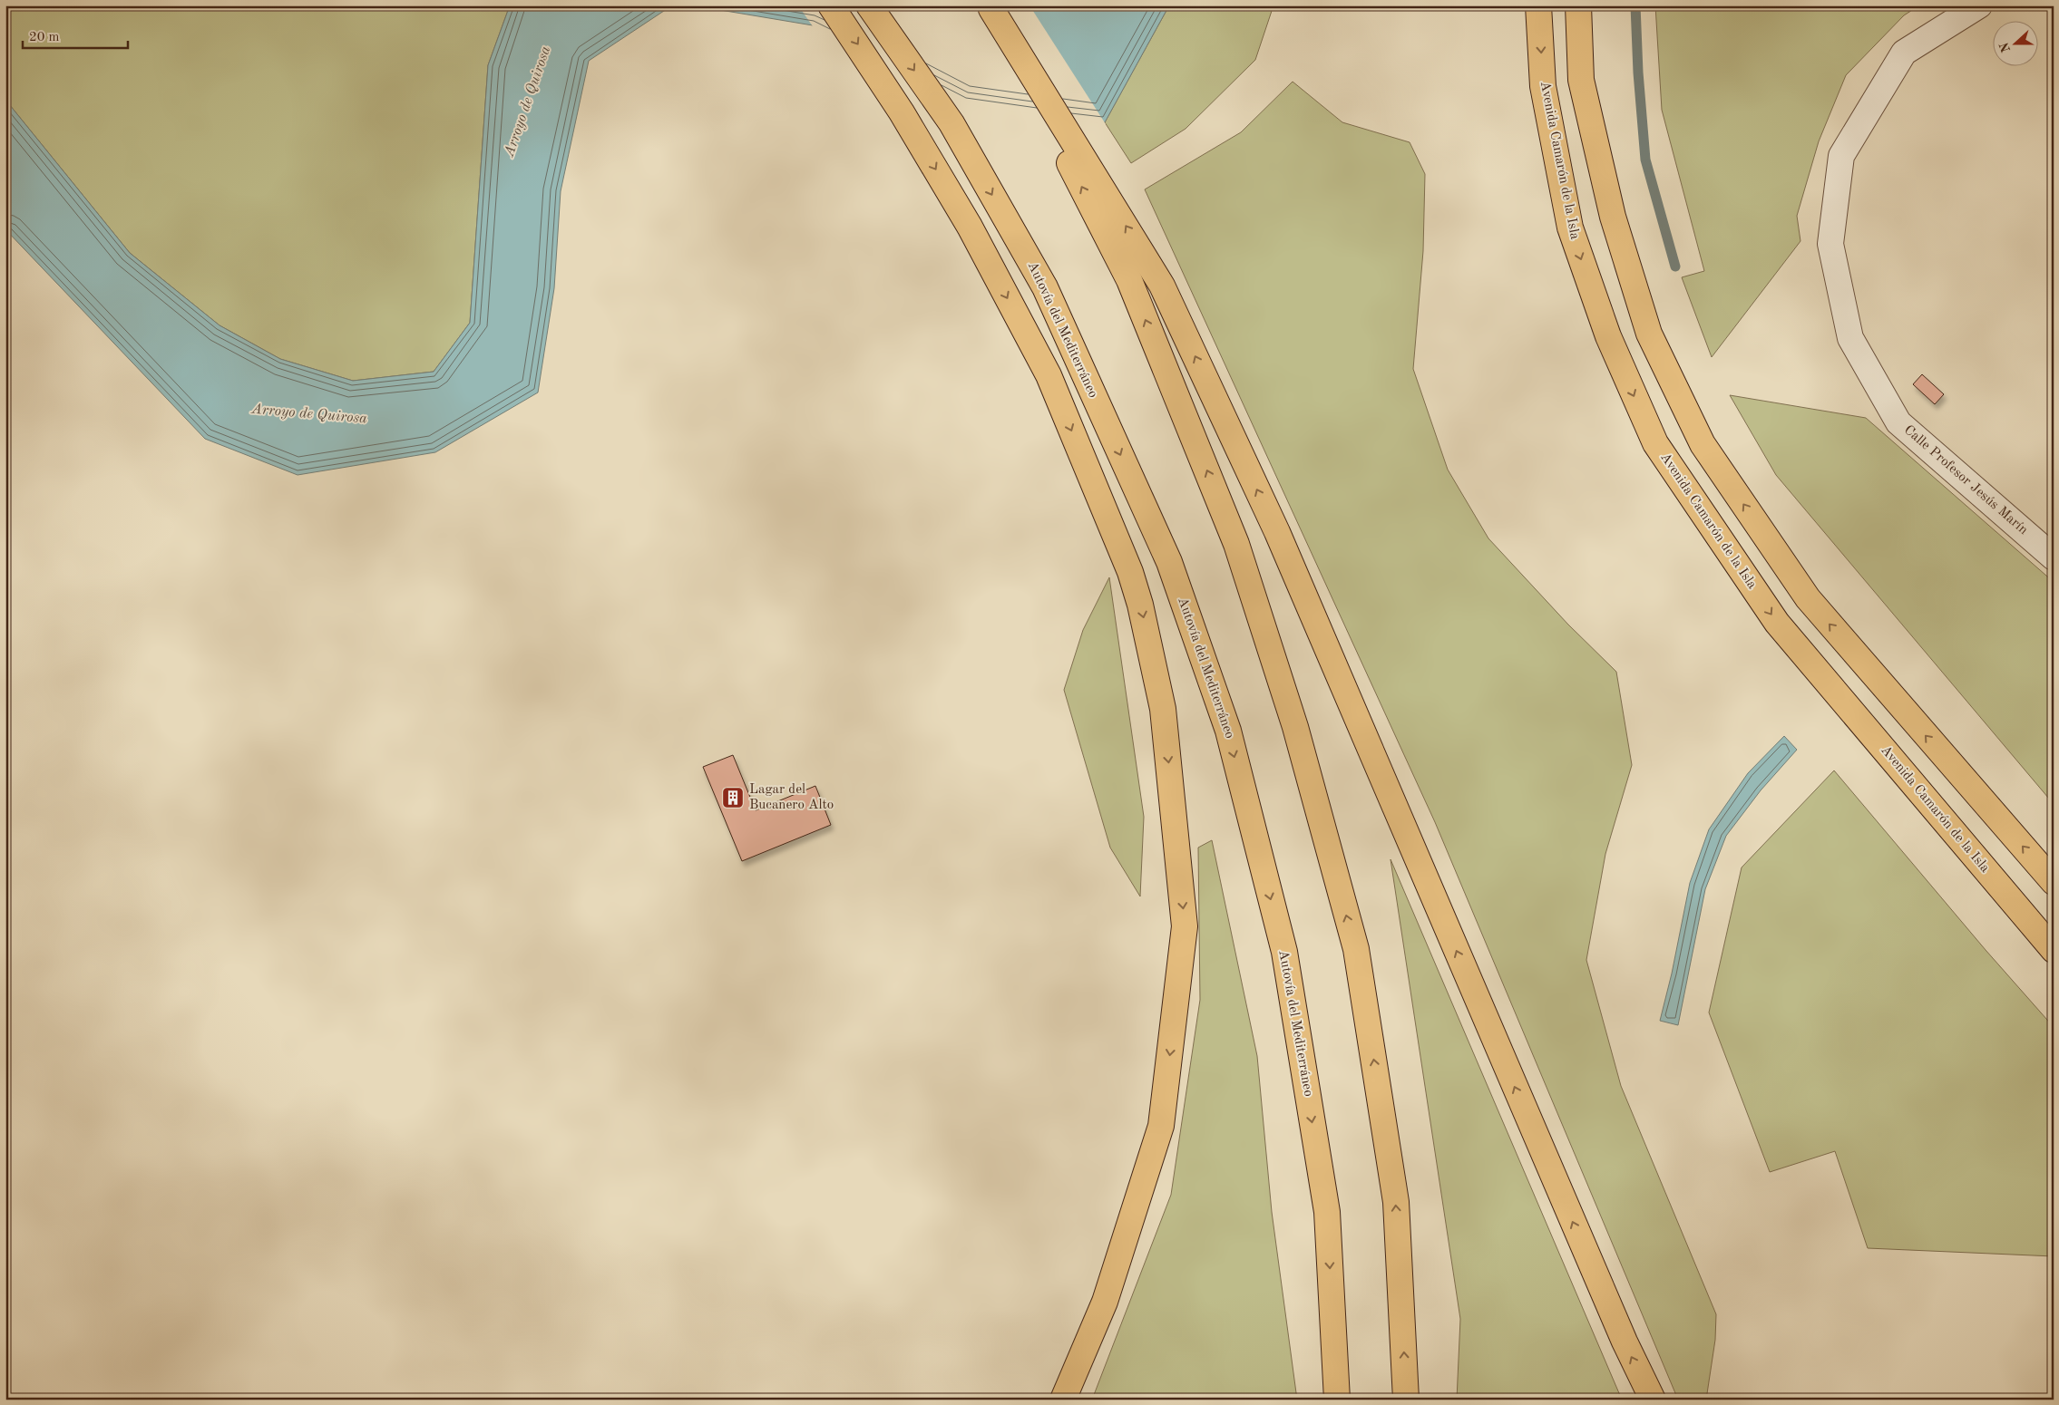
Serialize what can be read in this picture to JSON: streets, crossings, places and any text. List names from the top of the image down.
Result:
{
  "streets": {
    "main road": ["Avenida Camarón de la Isla", "Autovía del Mediterráneo"],
    "street": ["Calle Profesor Jesús Marín"]
  },
  "water": ["Arroyo de Quirosa"],
  "places": {
    "building": ["Lagar del Bucanero Alto"]
  },
  "scale_bar": "20 m",
  "north": "left"
}
